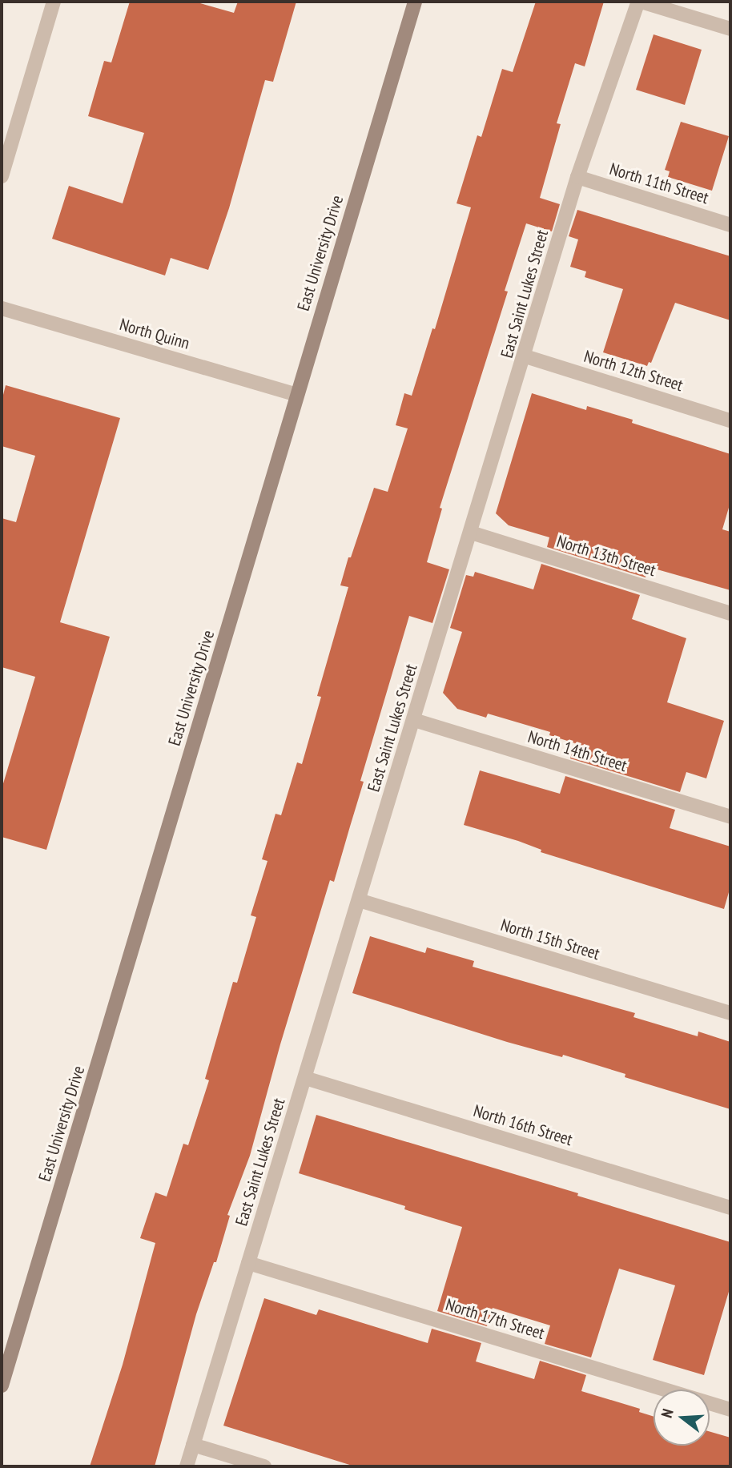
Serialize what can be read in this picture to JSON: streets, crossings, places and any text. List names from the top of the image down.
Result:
{
  "streets": {
    "main road": ["East University Drive"],
    "street": [
      "North 11th Street",
      "East Saint Lukes Street",
      "North Quinn",
      "North 12th Street",
      "North 13th Street",
      "North 14th Street",
      "North 15th Street",
      "North 16th Street",
      "North 17th Street"
    ]
  },
  "crossings": [
    ["North 11th Street", "East Saint Lukes Street"],
    ["East University Drive", "North Quinn"],
    ["East Saint Lukes Street", "North 12th Street"],
    ["East Saint Lukes Street", "North 13th Street"],
    ["East Saint Lukes Street", "North 14th Street"],
    ["East Saint Lukes Street", "North 15th Street"],
    ["East Saint Lukes Street", "North 16th Street"],
    ["East Saint Lukes Street", "North 17th Street"]
  ],
  "north": "left"
}
